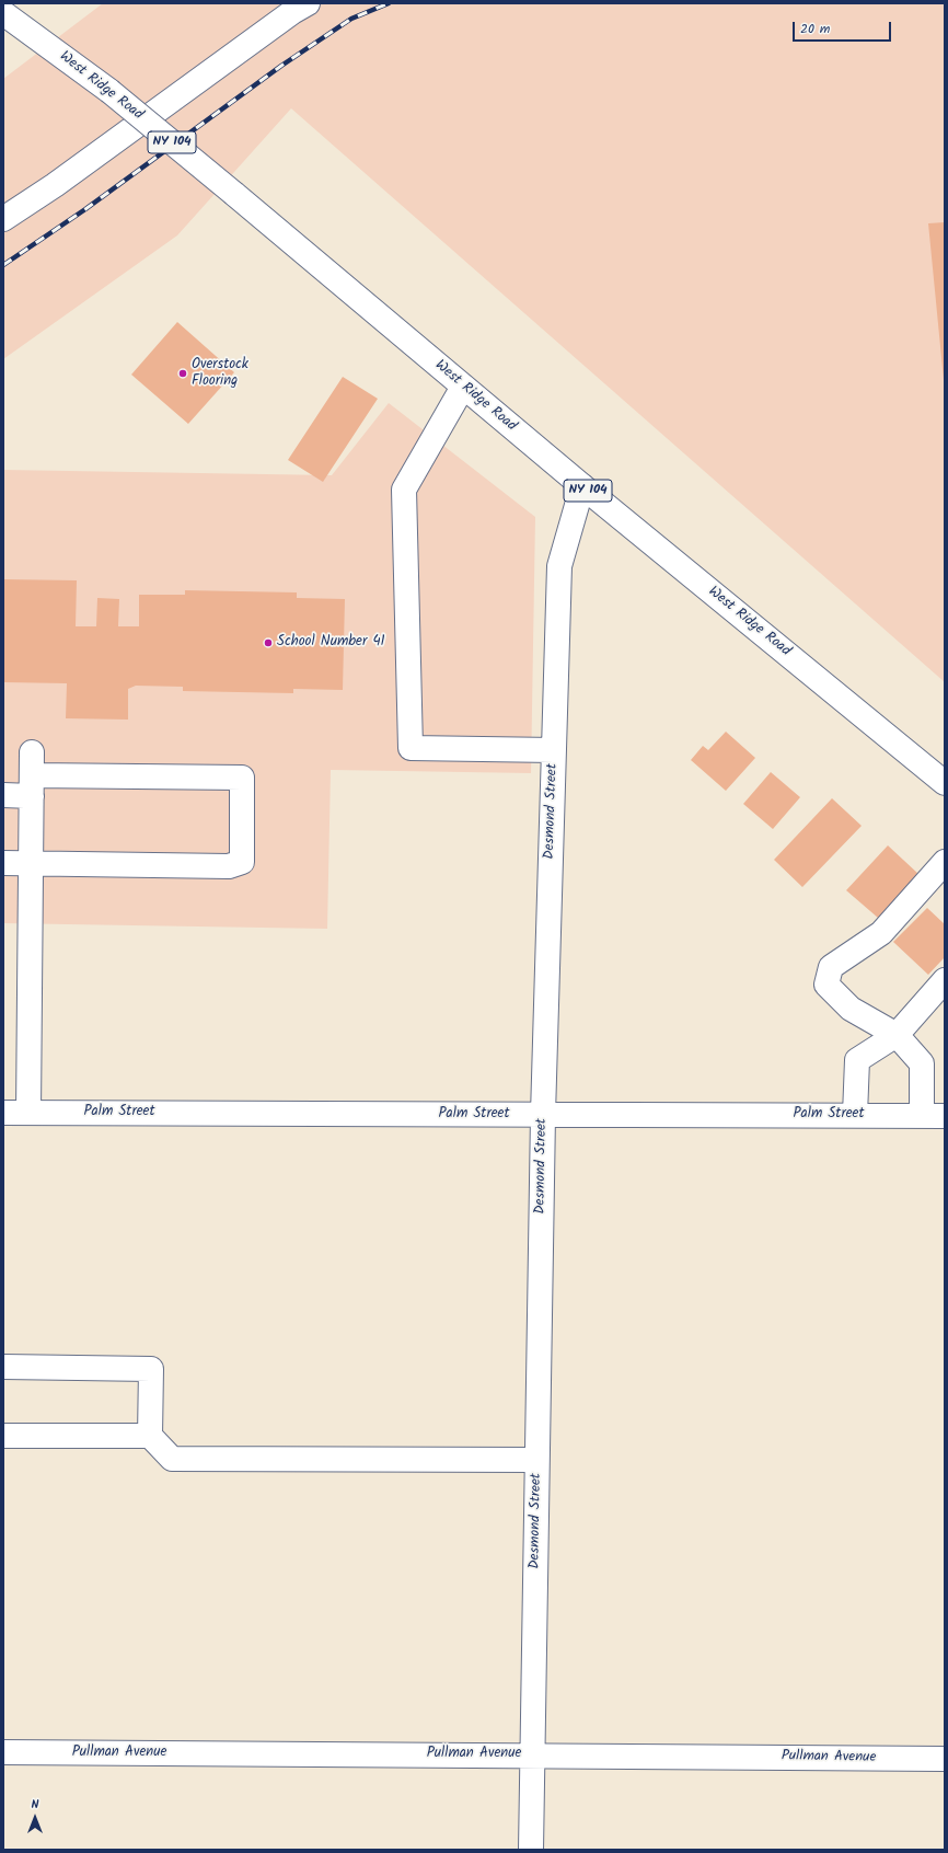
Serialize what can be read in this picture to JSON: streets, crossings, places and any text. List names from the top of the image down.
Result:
{
  "streets": {
    "main road": [
      "West Ridge Road",
      "NY 104",
      "Desmond Street",
      "Palm Street",
      "Pullman Avenue"
    ]
  },
  "crossings": [
    ["West Ridge Road", "Desmond Street"],
    ["Desmond Street", "Palm Street"],
    ["Desmond Street", "Pullman Avenue"]
  ],
  "places": ["Overstock Flooring", "School Number 41"],
  "scale_bar": "20 m",
  "north": "top"
}
